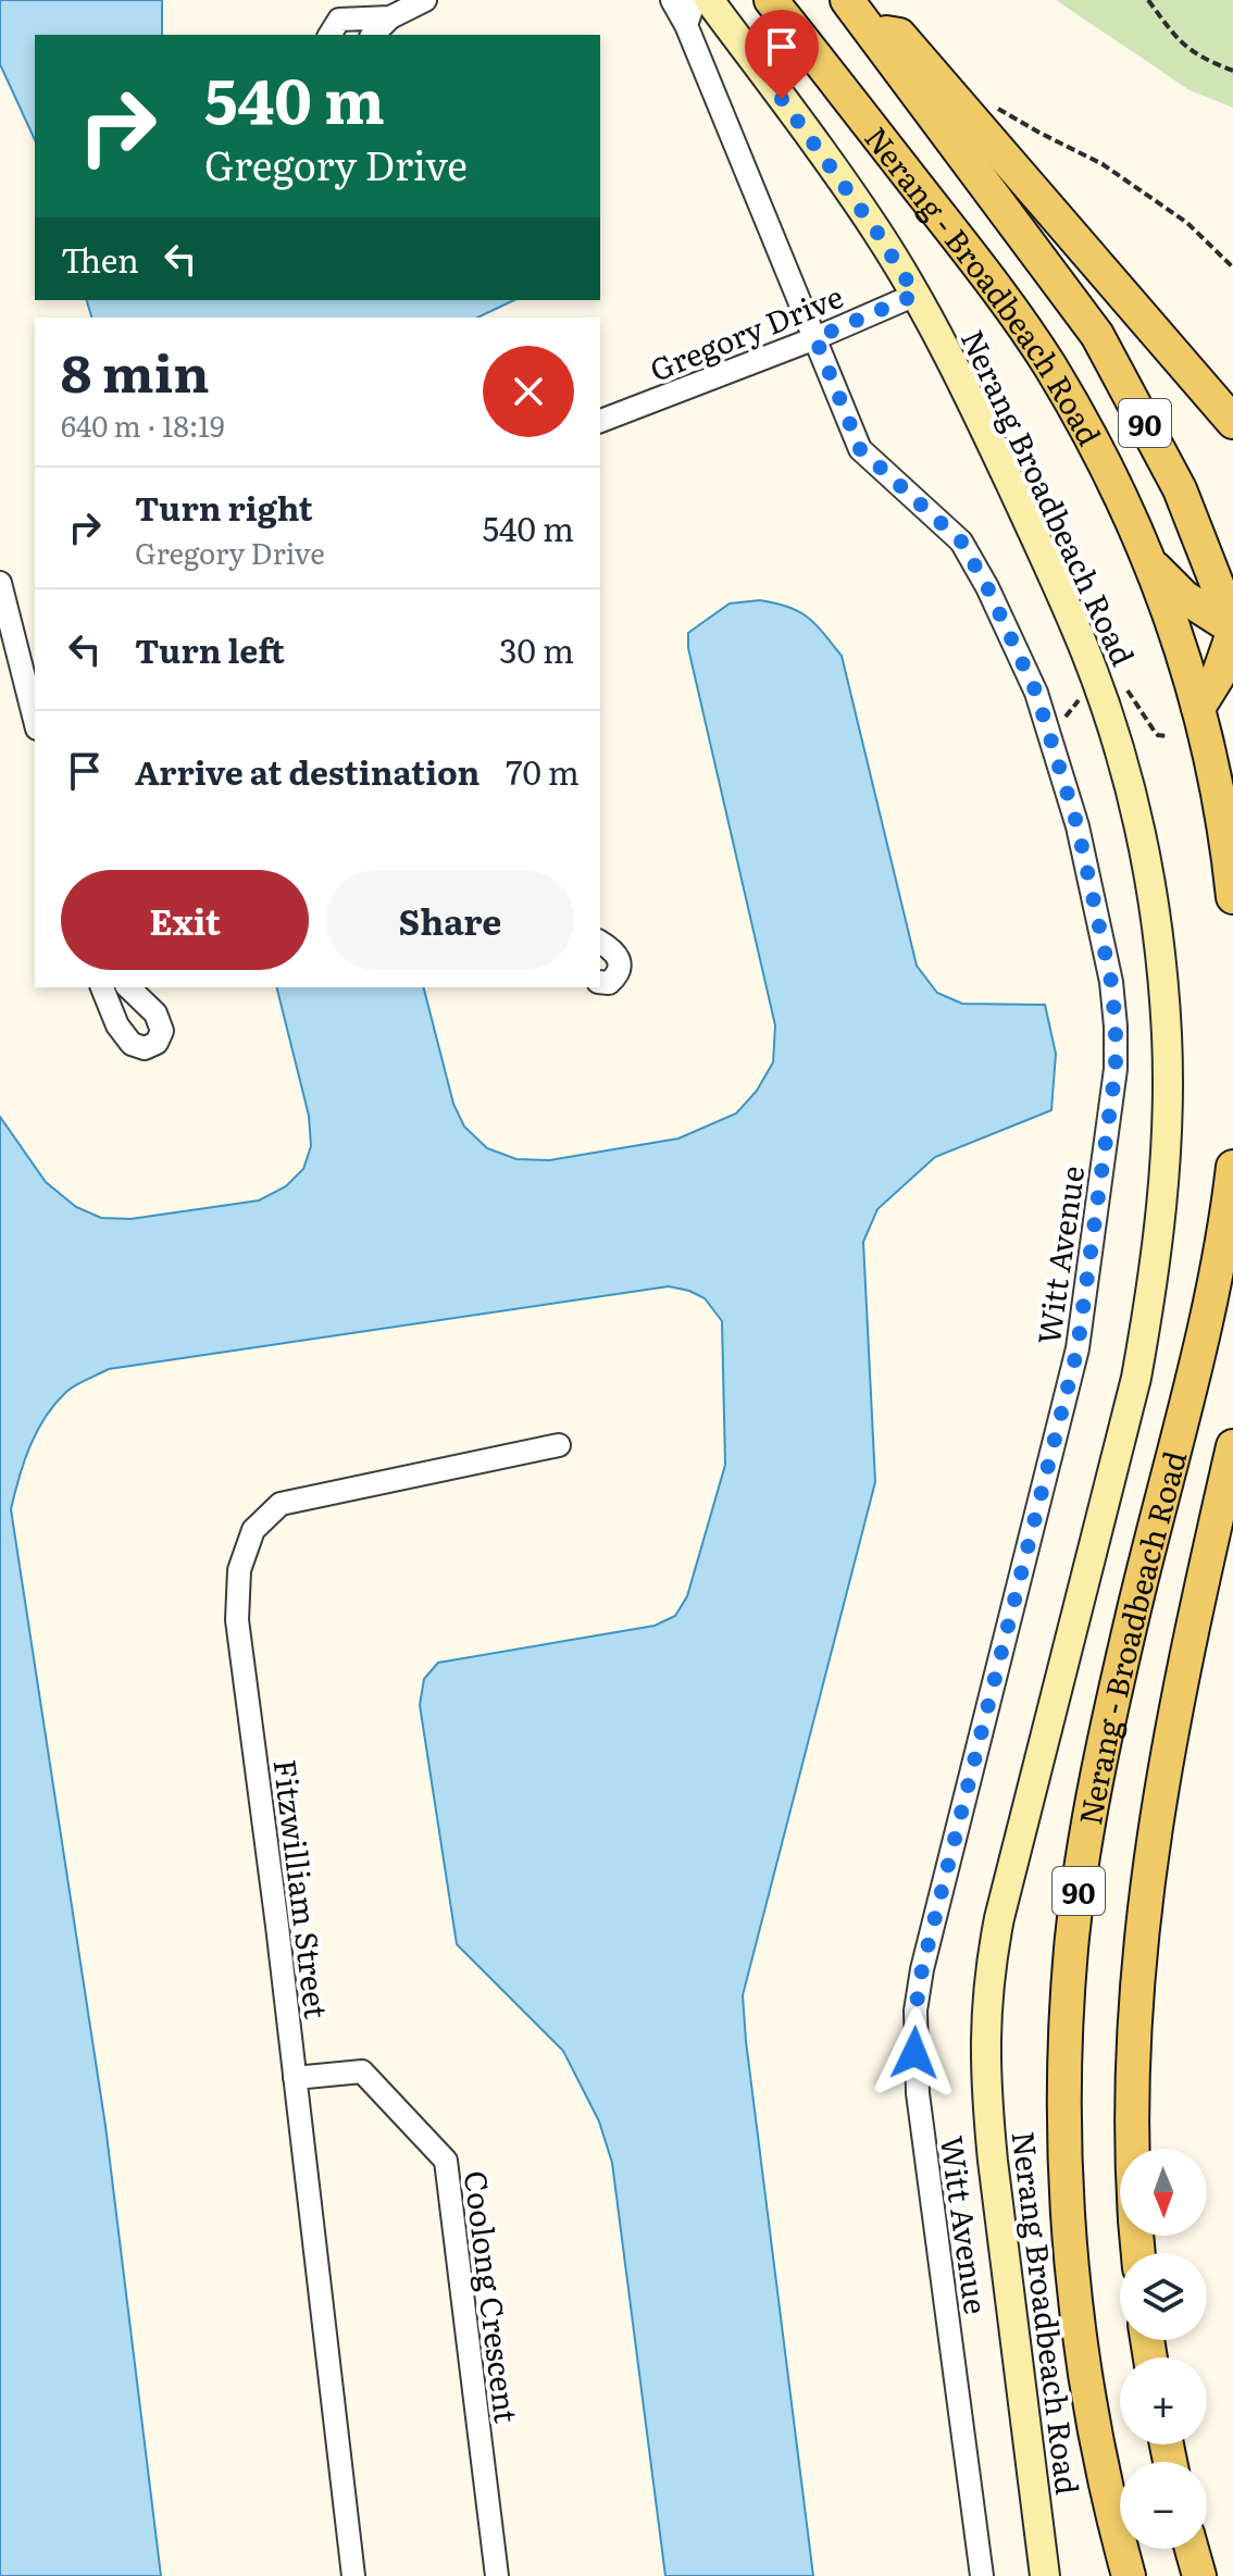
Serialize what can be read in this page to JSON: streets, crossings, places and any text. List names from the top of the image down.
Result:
{
  "streets": {
    "main road": ["Nerang - Broadbeach Road", "90"],
    "street": [
      "Gregory Drive",
      "Nerang Broadbeach Road",
      "Witt Avenue",
      "Fitzwilliam Street",
      "Coolong Crescent"
    ]
  },
  "crossings": [
    ["Gregory Drive", "Nerang Broadbeach Road"],
    ["Gregory Drive", "Witt Avenue"],
    ["Fitzwilliam Street", "Coolong Crescent"]
  ],
  "north": "bottom",
  "page": {
    "turn": ["540 m", "Gregory Drive"],
    "then": "Then",
    "heading": ["8 min", "640 m · 18:19"],
    "list": [
      {
        "name": "Turn right",
        "note": "Gregory Drive",
        "value": "540 m"
      },
      {
        "name": "Turn left",
        "value": "30 m"
      },
      {
        "name": "Arrive at destination",
        "value": "70 m"
      }
    ],
    "buttons": ["Exit", "Share"],
    "map_buttons": ["+", "−"]
  }
}
